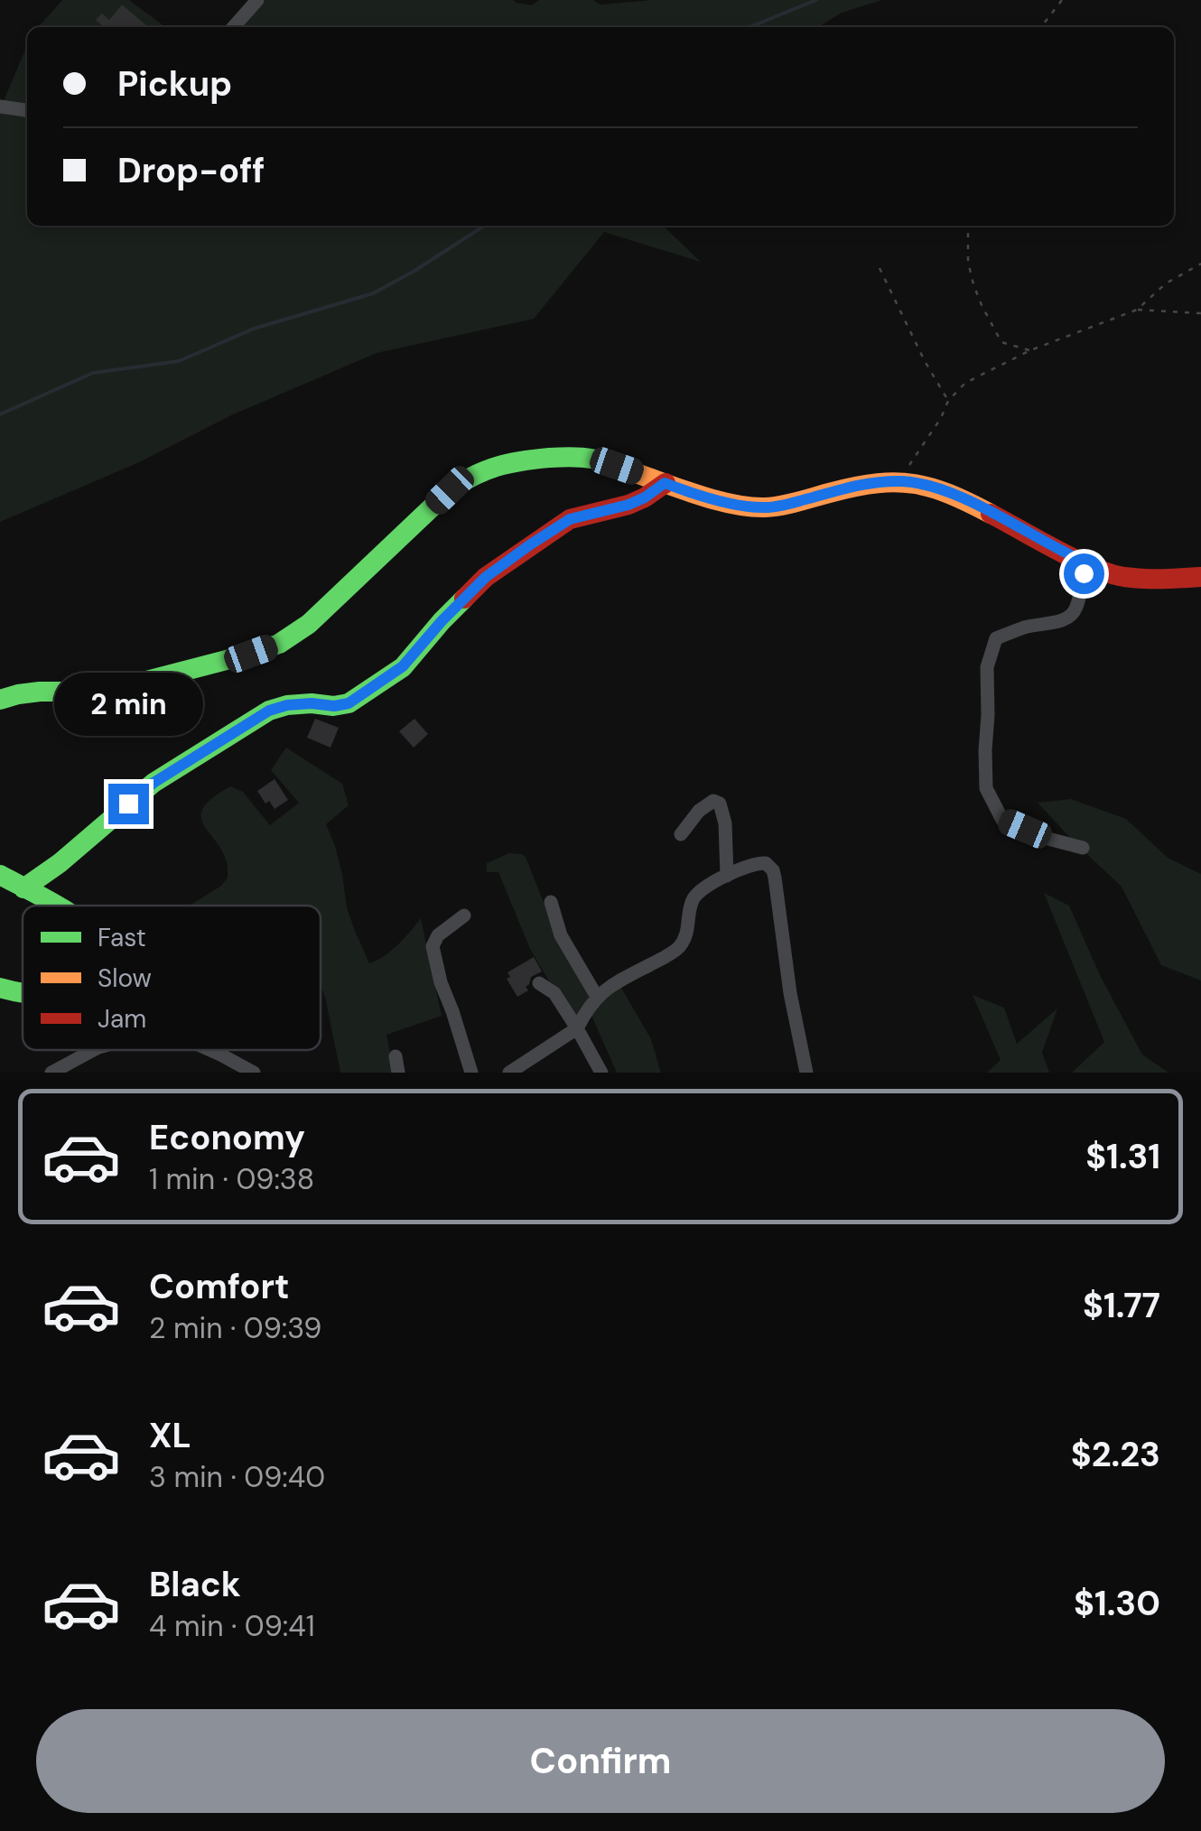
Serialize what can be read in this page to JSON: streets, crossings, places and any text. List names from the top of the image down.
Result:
{
  "legend": ["Fast", "Slow", "Jam"],
  "page": {
    "banner": ["Pickup", "Drop-off"],
    "bubble": "2 min",
    "list": [
      {
        "name": "Economy",
        "note": "1 min · 09:38",
        "value": "$1.31"
      },
      {
        "name": "Comfort",
        "note": "2 min · 09:39",
        "value": "$1.77"
      },
      {
        "name": "XL",
        "note": "3 min · 09:40",
        "value": "$2.23"
      },
      {
        "name": "Black",
        "note": "4 min · 09:41",
        "value": "$1.30"
      }
    ],
    "buttons": "Confirm"
  }
}
